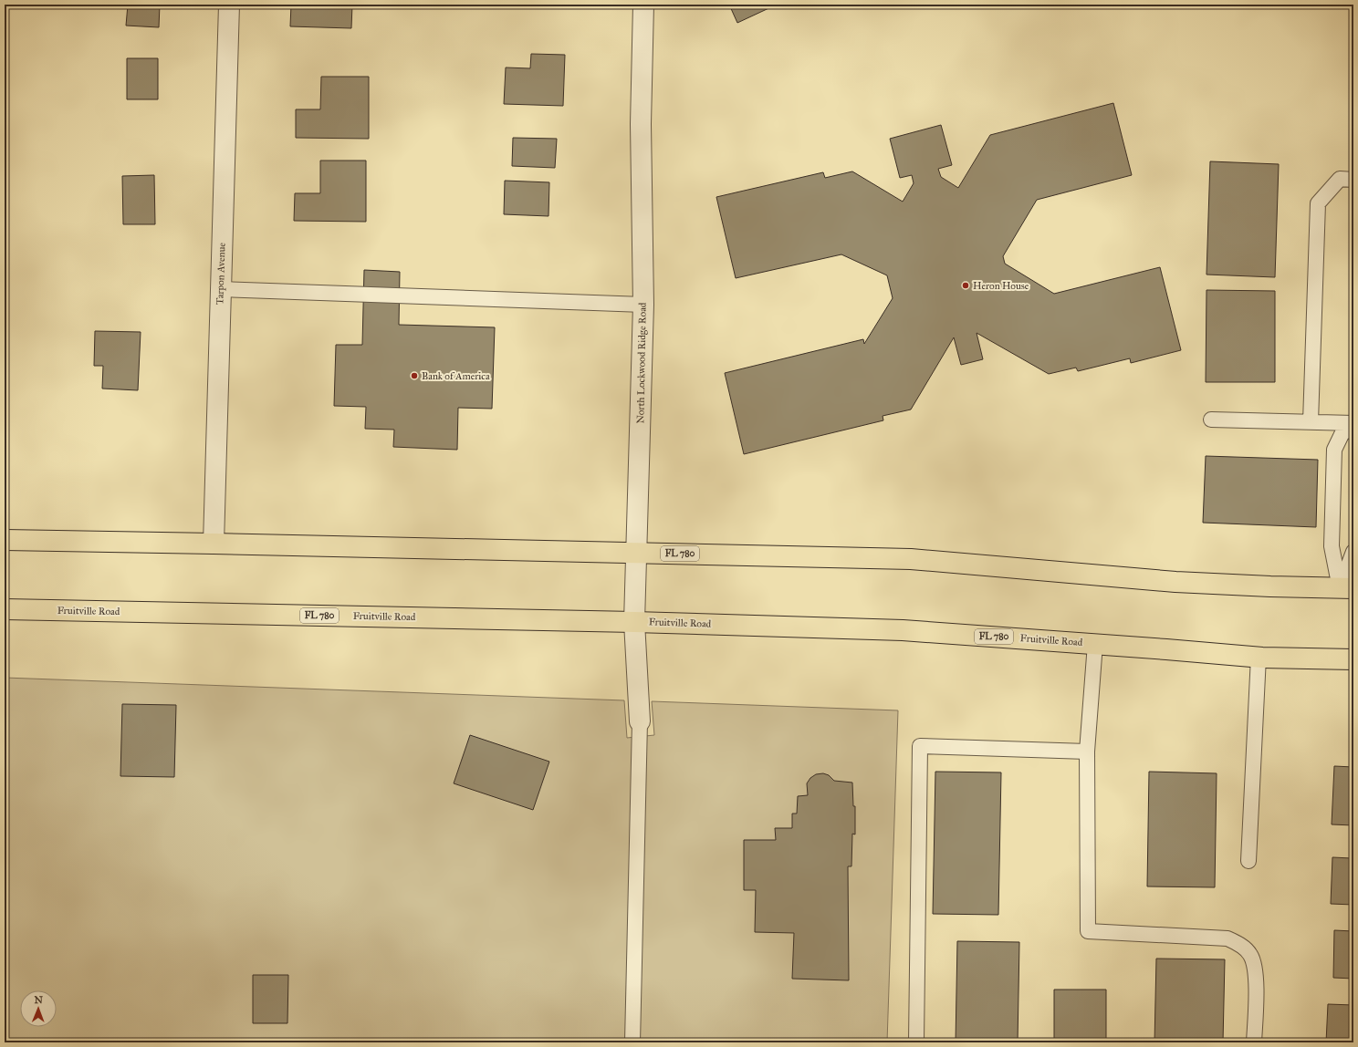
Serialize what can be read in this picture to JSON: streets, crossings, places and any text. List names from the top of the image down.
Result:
{
  "streets": {
    "main road": ["FL 780", "Fruitville Road"],
    "street": ["Tarpon Avenue", "North Lockwood Ridge Road"]
  },
  "crossings": [
    ["Tarpon Avenue", "FL 780"],
    ["North Lockwood Ridge Road", "FL 780"],
    ["North Lockwood Ridge Road", "Fruitville Road"]
  ],
  "places": ["Heron House", "Bank of America"],
  "north": "top"
}
